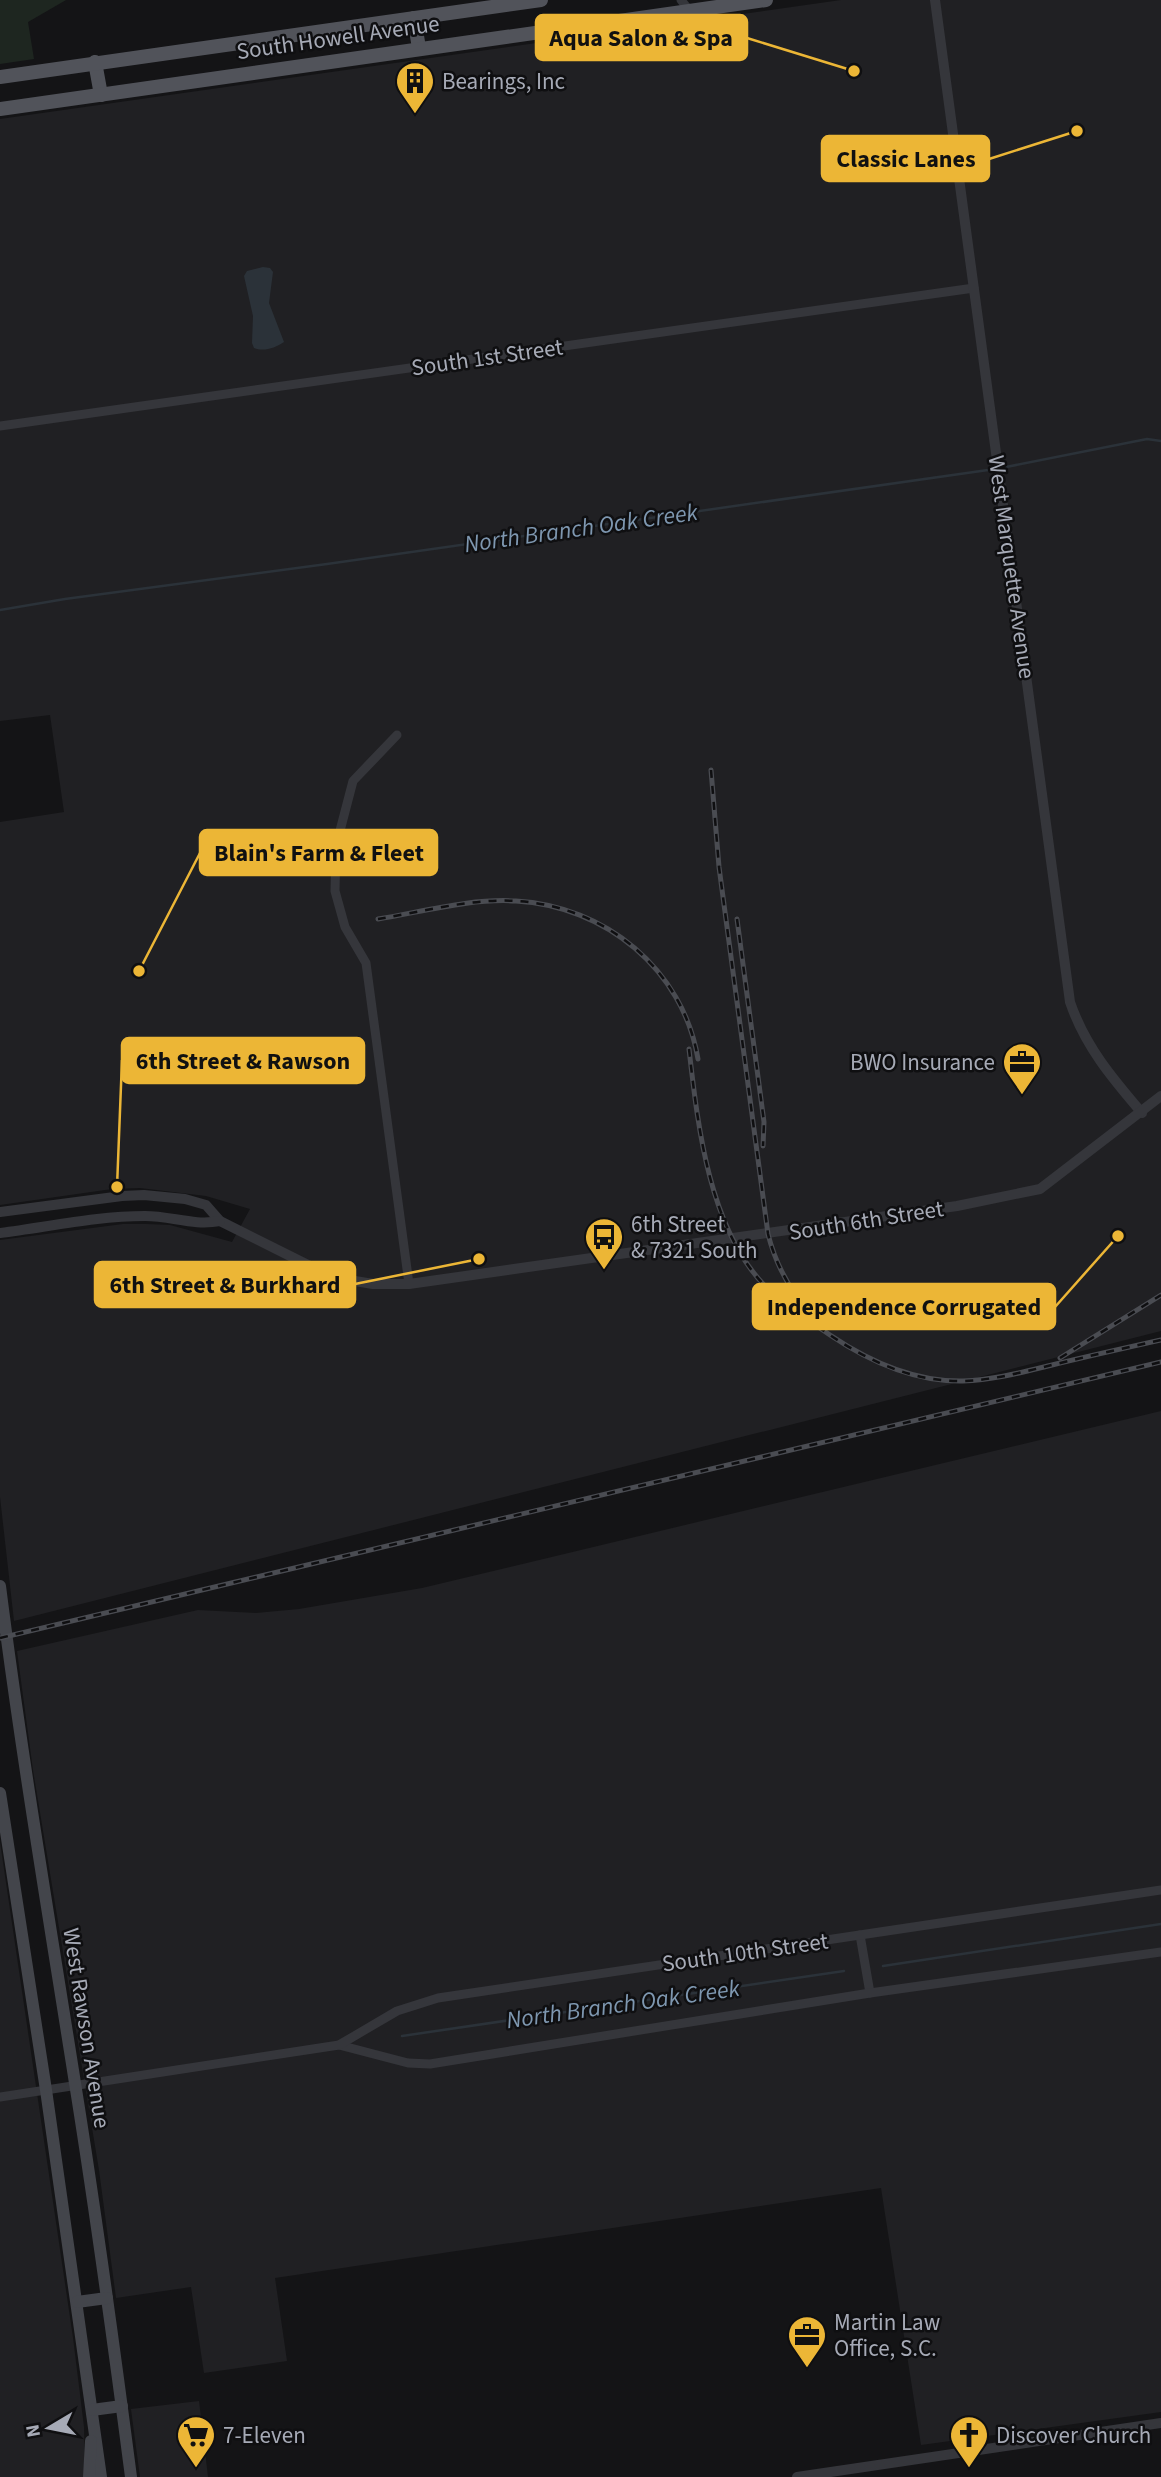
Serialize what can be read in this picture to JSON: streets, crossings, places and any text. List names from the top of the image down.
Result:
{
  "streets": {
    "main road": ["South Howell Avenue", "West Rawson Avenue"],
    "street": [
      "South 1st Street",
      "West Marquette Avenue",
      "South 6th Street",
      "South 10th Street"
    ]
  },
  "crossings": [
    ["South 1st Street", "West Marquette Avenue"],
    ["West Marquette Avenue", "South 6th Street"],
    ["South 10th Street", "West Rawson Avenue"]
  ],
  "water": ["North Branch Oak Creek"],
  "places": {
    "other": [
      "Aqua Salon & Spa",
      "Classic Lanes",
      "Blain's Farm & Fleet",
      "6th Street & Rawson",
      "Independence Corrugated",
      "6th Street & Burkhard"
    ],
    "building": ["Bearings, Inc"],
    "office": ["BWO Insurance", "Martin Law Office, S.C."],
    "bus stop": ["6th Street & 7321 South"],
    "supermarket": ["7-Eleven"],
    "church": ["Discover Church"]
  },
  "north": "left"
}
